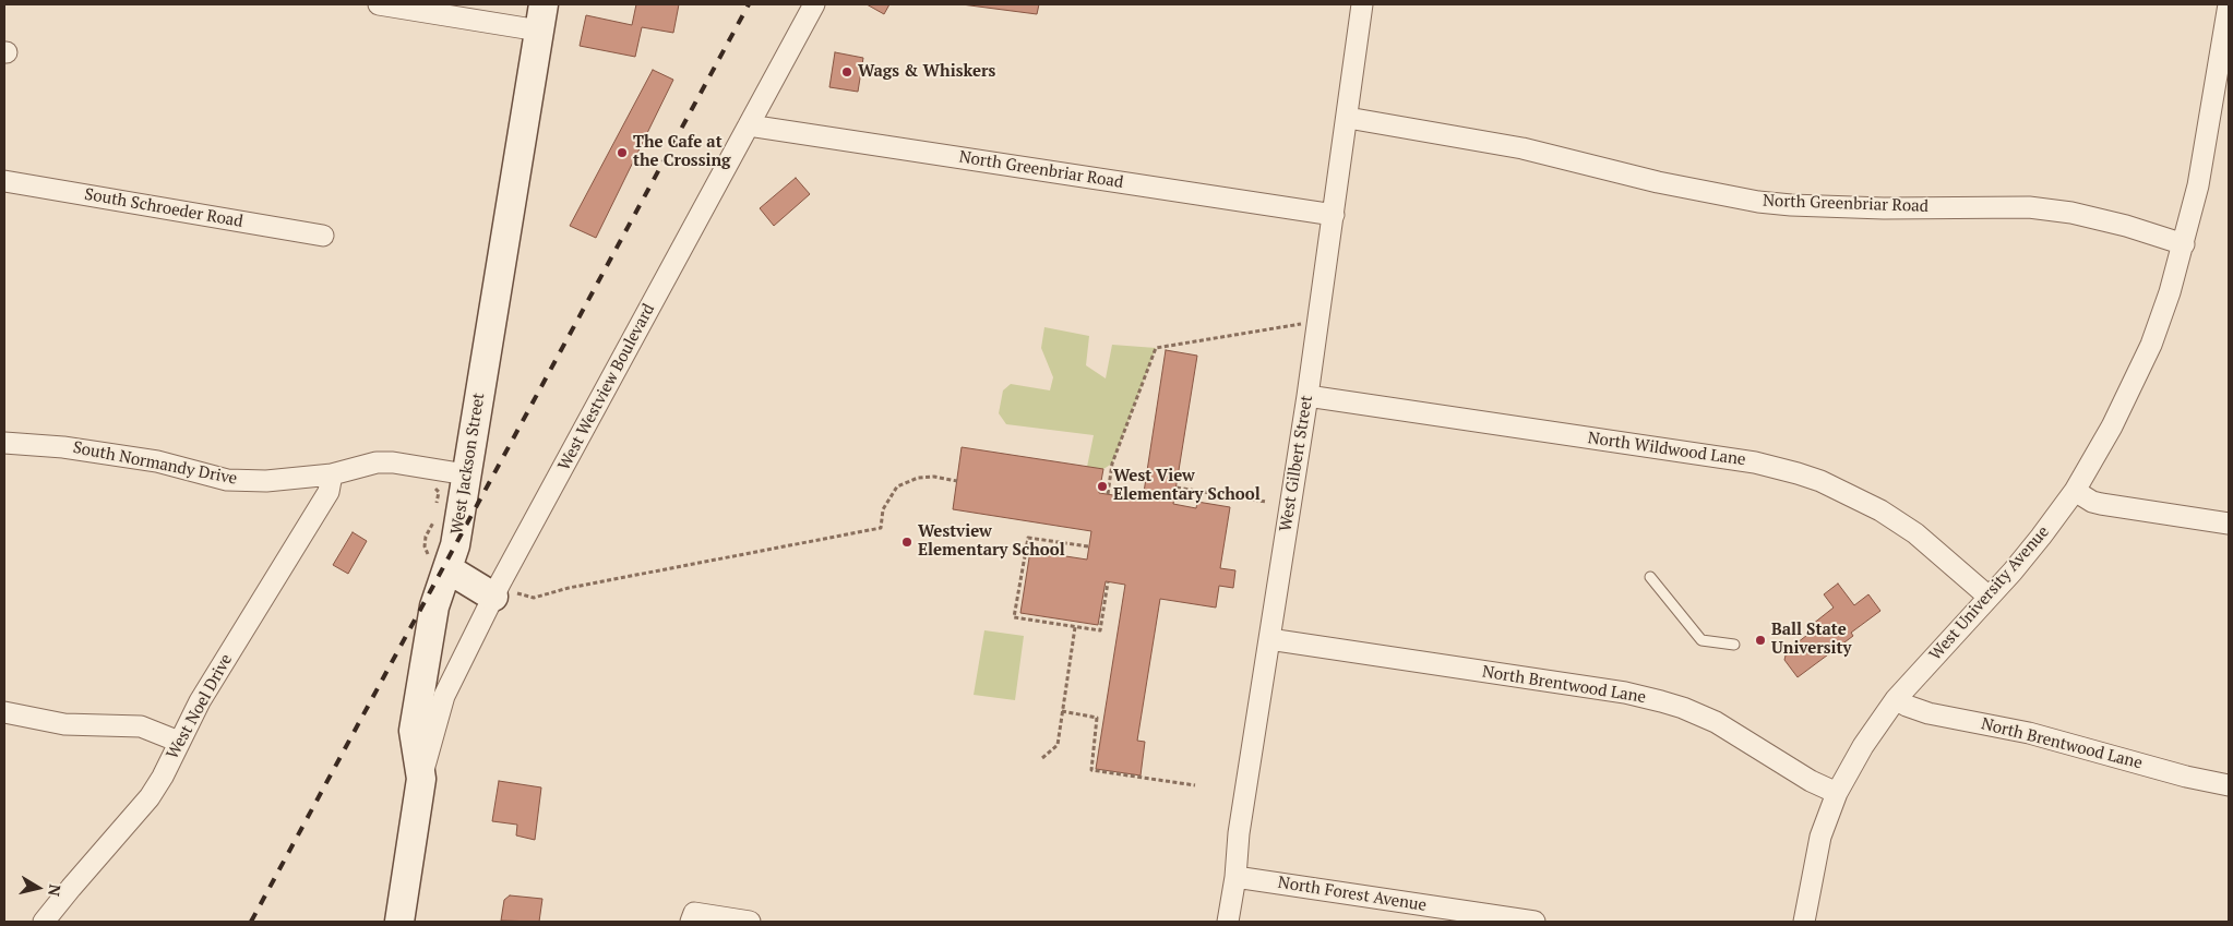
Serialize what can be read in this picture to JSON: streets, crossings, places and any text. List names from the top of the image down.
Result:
{
  "streets": {
    "main road": ["West Jackson Street"],
    "street": [
      "North Greenbriar Road",
      "South Schroeder Road",
      "West Westview Boulevard",
      "North Wildwood Lane",
      "South Normandy Drive",
      "West Gilbert Street",
      "West University Avenue",
      "North Brentwood Lane",
      "West Noel Drive",
      "North Forest Avenue"
    ]
  },
  "crossings": [
    ["North Greenbriar Road", "West Westview Boulevard"],
    ["North Greenbriar Road", "West Gilbert Street"],
    ["North Greenbriar Road", "West University Avenue"],
    ["West Westview Boulevard", "West Jackson Street"],
    ["North Wildwood Lane", "West Gilbert Street"],
    ["North Wildwood Lane", "West University Avenue"],
    ["South Normandy Drive", "West Jackson Street"],
    ["South Normandy Drive", "West Noel Drive"],
    ["West Gilbert Street", "North Brentwood Lane"],
    ["West Gilbert Street", "North Forest Avenue"],
    ["West University Avenue", "North Brentwood Lane"]
  ],
  "places": [
    "Wags & Whiskers",
    "The Cafe at the Crossing",
    "West View Elementary School",
    "Westview Elementary School",
    "Ball State University"
  ],
  "north": "right"
}
